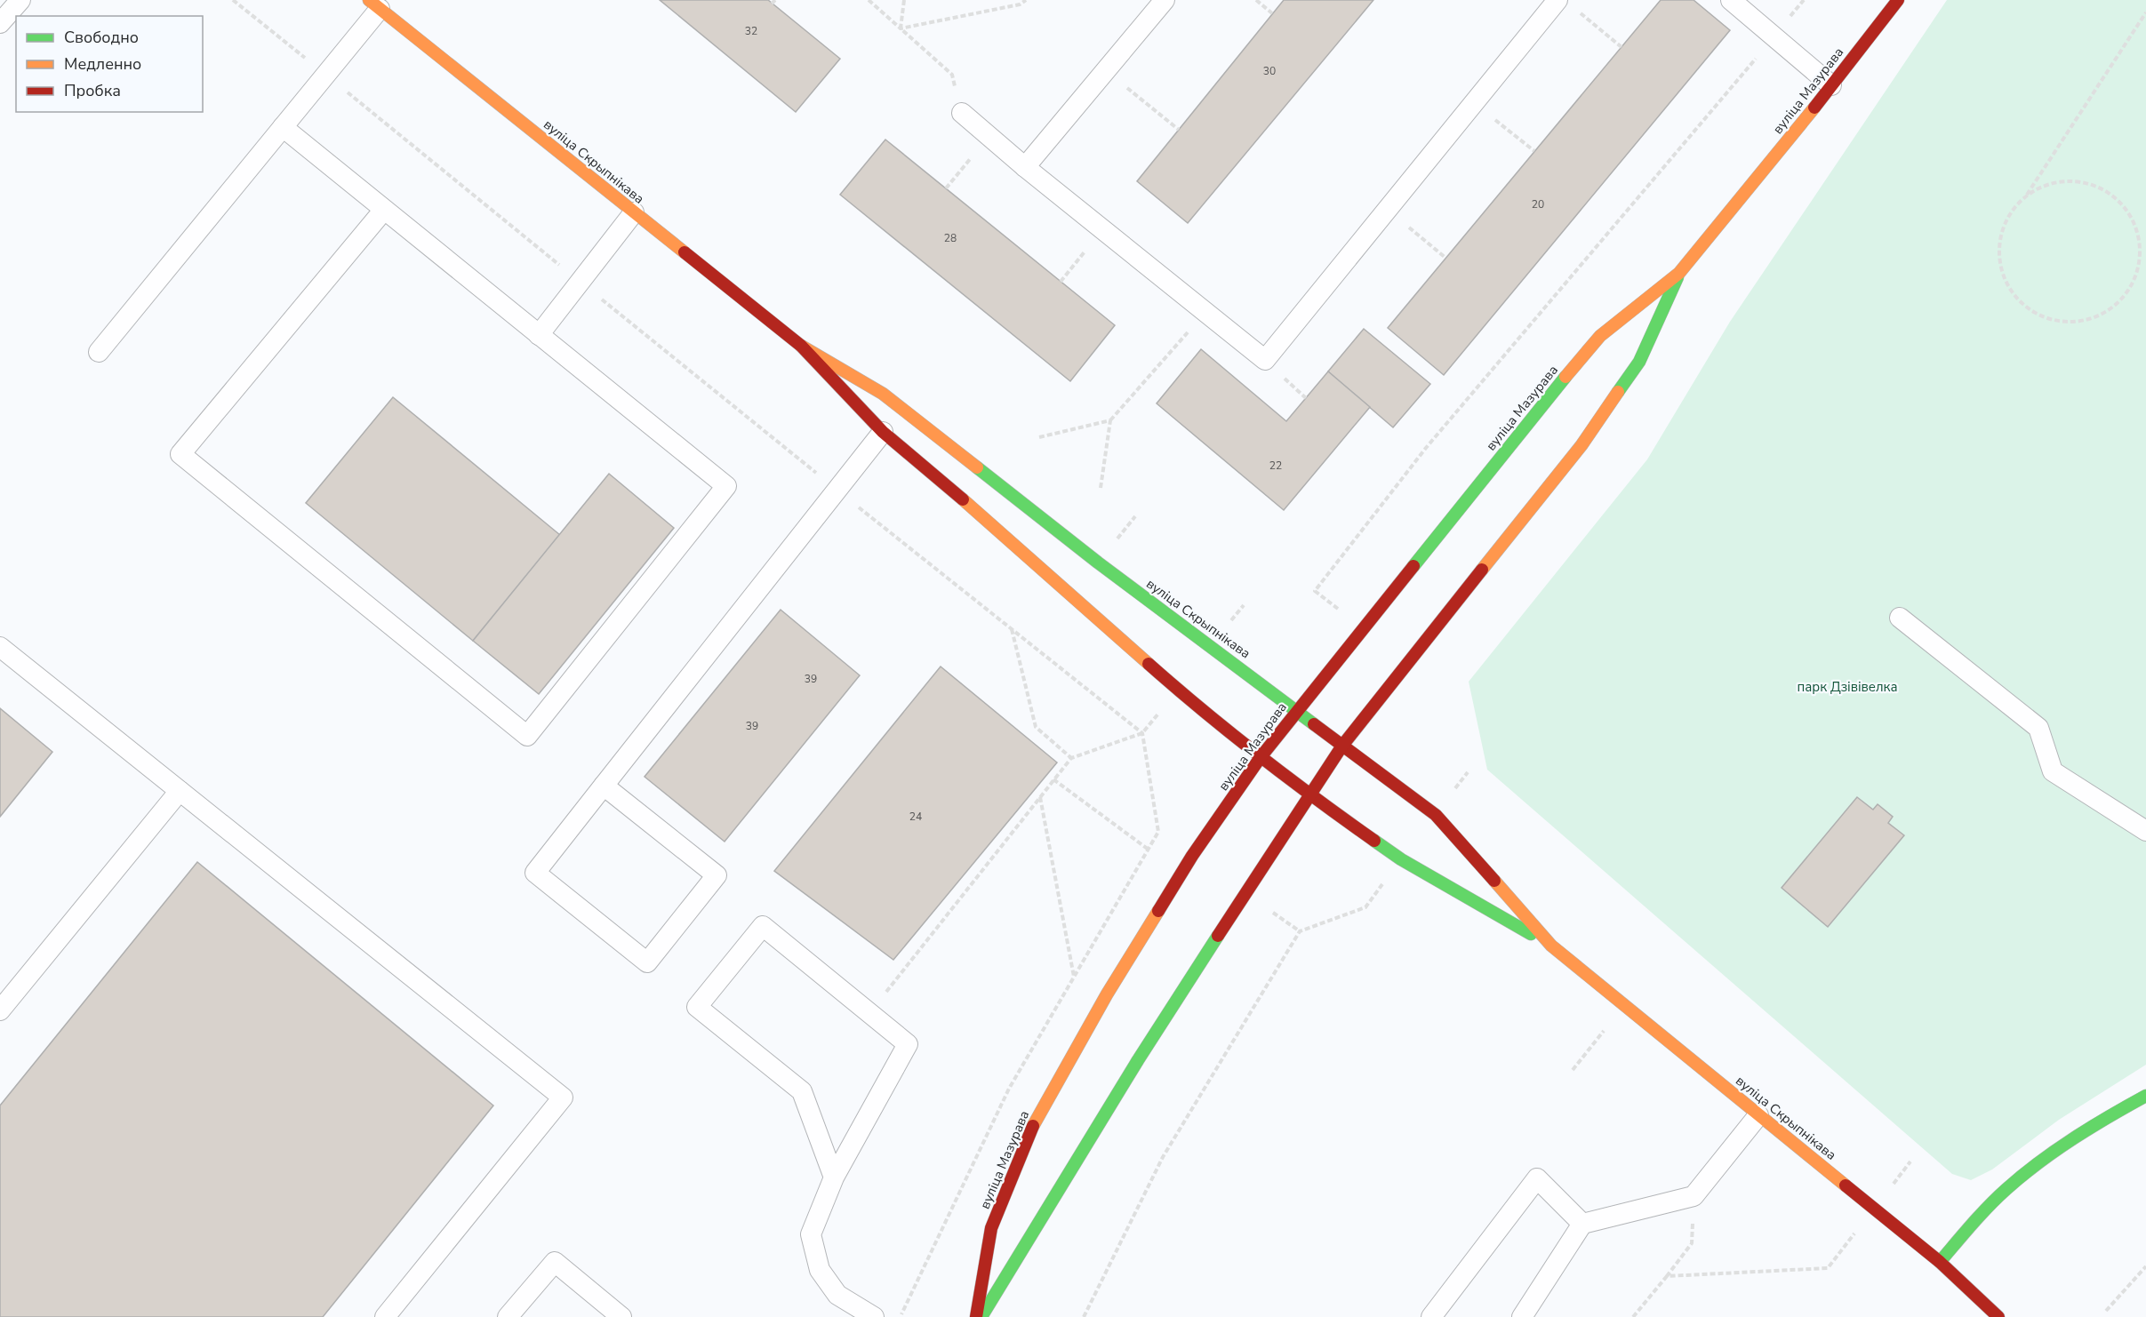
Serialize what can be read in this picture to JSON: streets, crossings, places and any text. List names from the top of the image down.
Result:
{
  "streets": {
    "main road": ["вуліца Мазурава", "вуліца Скрыпнікава"]
  },
  "crossings": [
    ["вуліца Мазурава", "вуліца Скрыпнікава"]
  ],
  "parks": ["парк Дзівівелка"],
  "house_numbers": [
    "32",
    "30",
    "20",
    "28",
    "22",
    "39",
    "39",
    "24"
  ],
  "legend": ["Свободно", "Медленно", "Пробка"]
}
